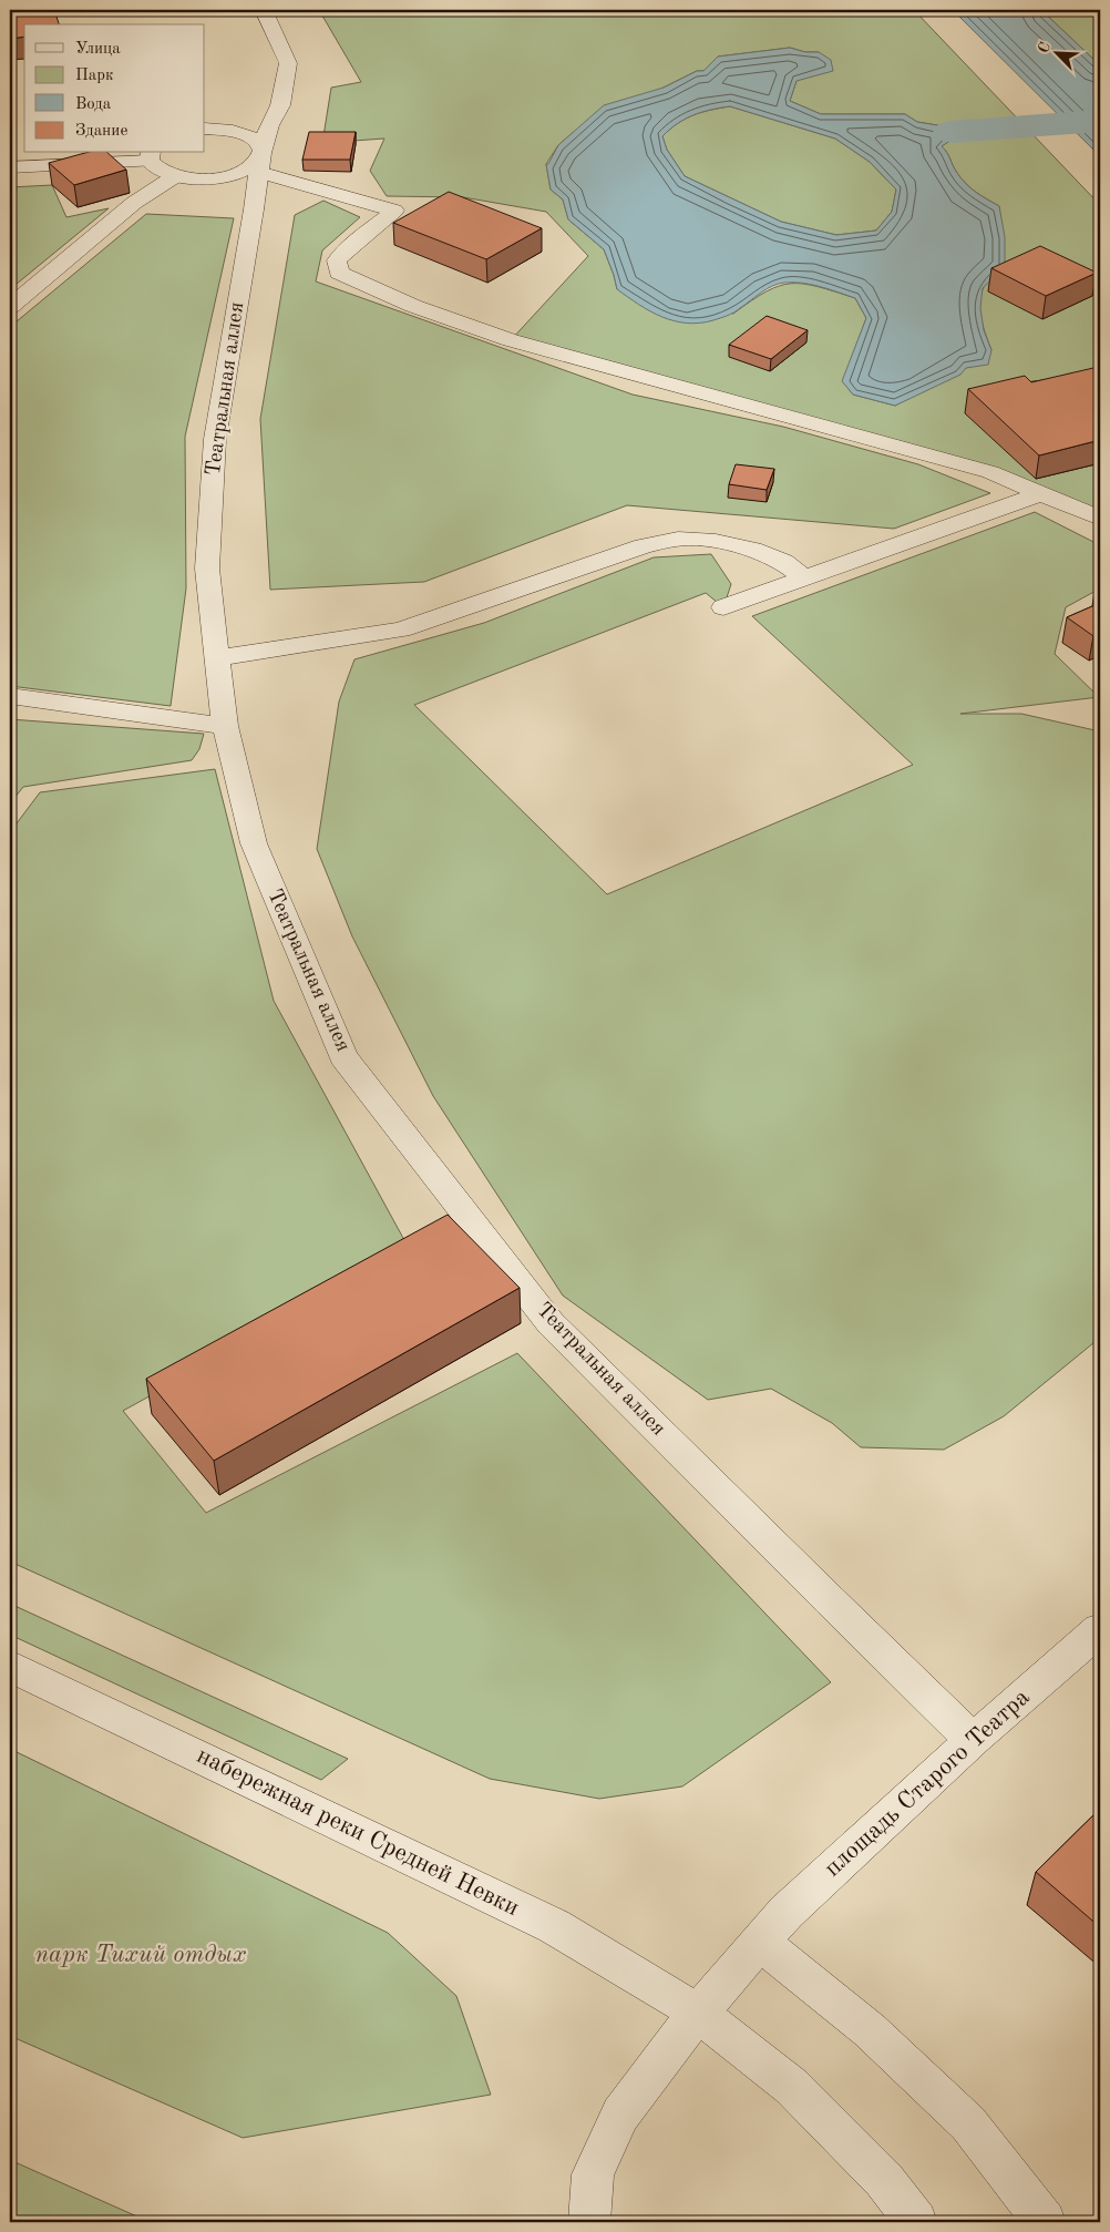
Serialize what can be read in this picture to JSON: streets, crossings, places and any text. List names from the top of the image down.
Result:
{
  "streets": {
    "street": ["Театральная аллея", "площадь Старого Театра", "набережная реки Средней Невки"]
  },
  "crossings": [
    ["Театральная аллея", "площадь Старого Театра"],
    ["площадь Старого Театра", "набережная реки Средней Невки"]
  ],
  "parks": ["парк Тихий отдых"],
  "legend": [
    "Улица",
    "Парк",
    "Вода",
    "Здание"
  ],
  "north": "top left"
}
